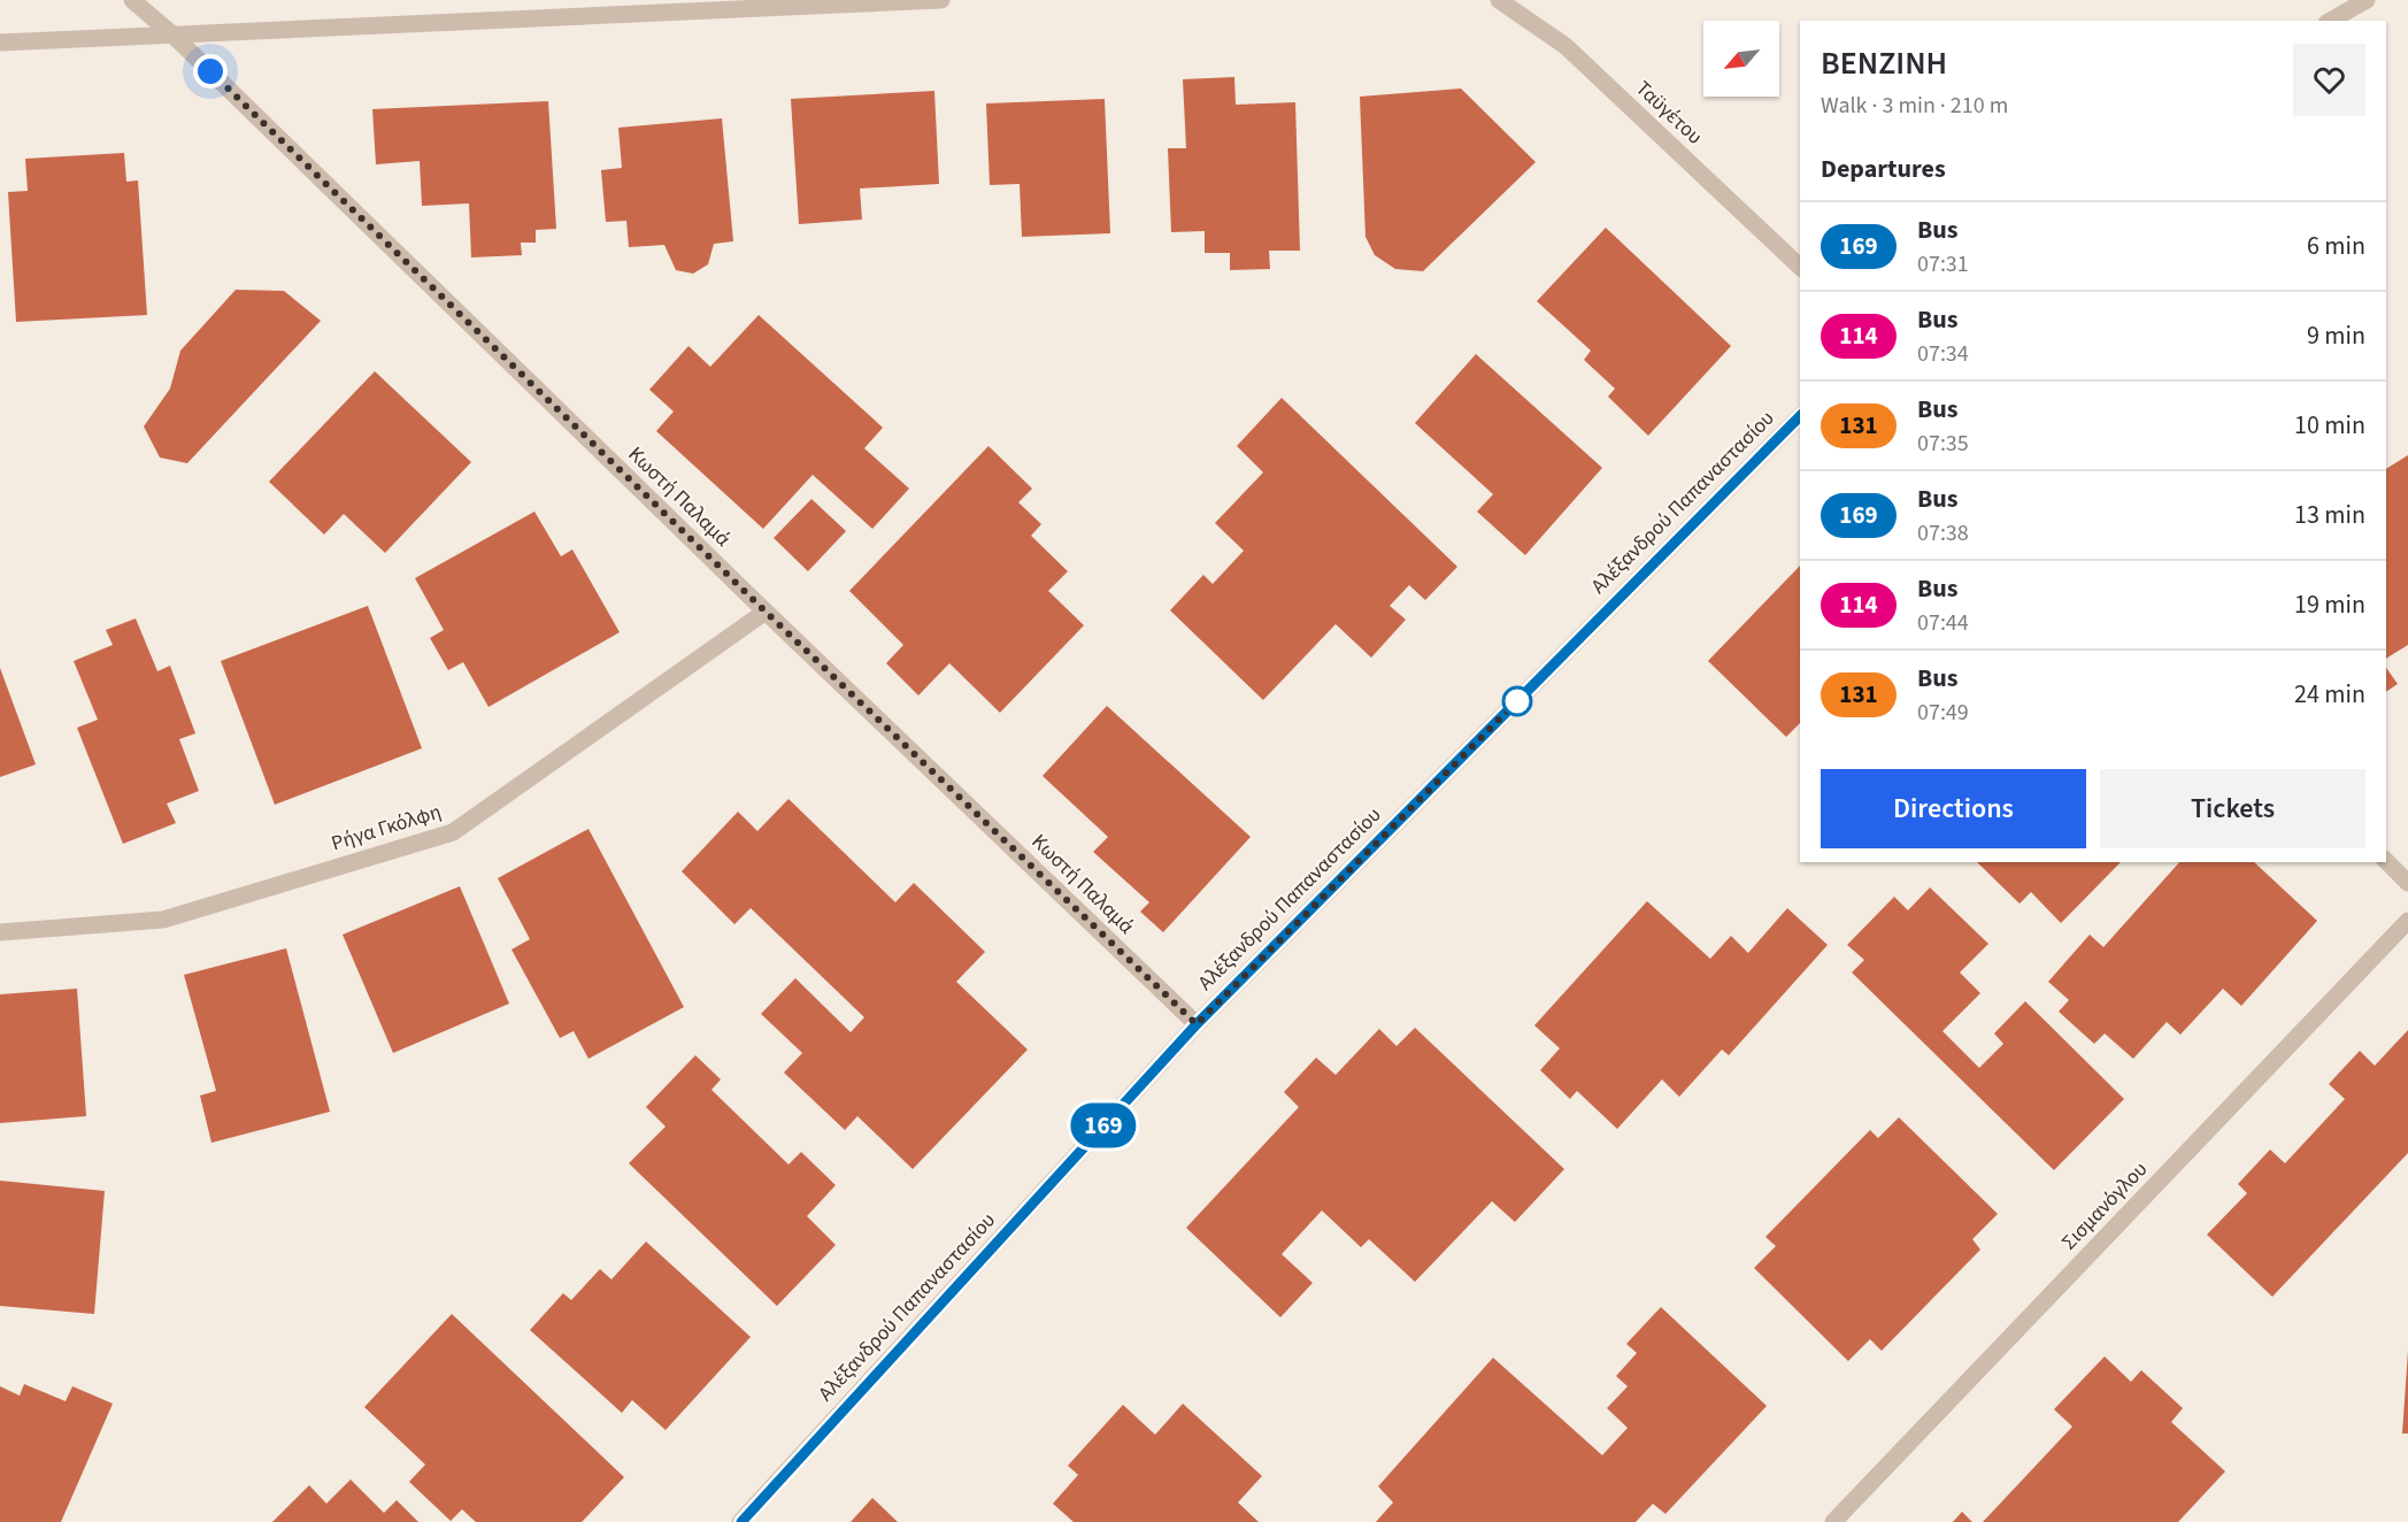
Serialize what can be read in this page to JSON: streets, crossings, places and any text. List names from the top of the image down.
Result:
{
  "streets": {
    "street": [
      "Ταϋγέτου",
      "Κωστή Παλαμά",
      "Αλέξανδρού Παπαναστασίου",
      "Ρήγα Γκόλφη",
      "Σισμανόγλου"
    ]
  },
  "crossings": [
    ["Κωστή Παλαμά", "Αλέξανδρού Παπαναστασίου"],
    ["Κωστή Παλαμά", "Ρήγα Γκόλφη"]
  ],
  "lines": ["bus line 169"],
  "north": "bottom left",
  "page": {
    "on_map": "169",
    "heading": [
      ["ΒΕΝΖΙΝΗ", "Walk · 3 min · 210 m"],
      "Departures"
    ],
    "list": [
      {
        "mark": "169",
        "name": "Bus",
        "note": "07:31",
        "value": "6 min"
      },
      {
        "mark": "114",
        "name": "Bus",
        "note": "07:34",
        "value": "9 min"
      },
      {
        "mark": "131",
        "name": "Bus",
        "note": "07:35",
        "value": "10 min"
      },
      {
        "mark": "169",
        "name": "Bus",
        "note": "07:38",
        "value": "13 min"
      },
      {
        "mark": "114",
        "name": "Bus",
        "note": "07:44",
        "value": "19 min"
      },
      {
        "mark": "131",
        "name": "Bus",
        "note": "07:49",
        "value": "24 min"
      }
    ],
    "buttons": ["Directions", "Tickets"]
  }
}
